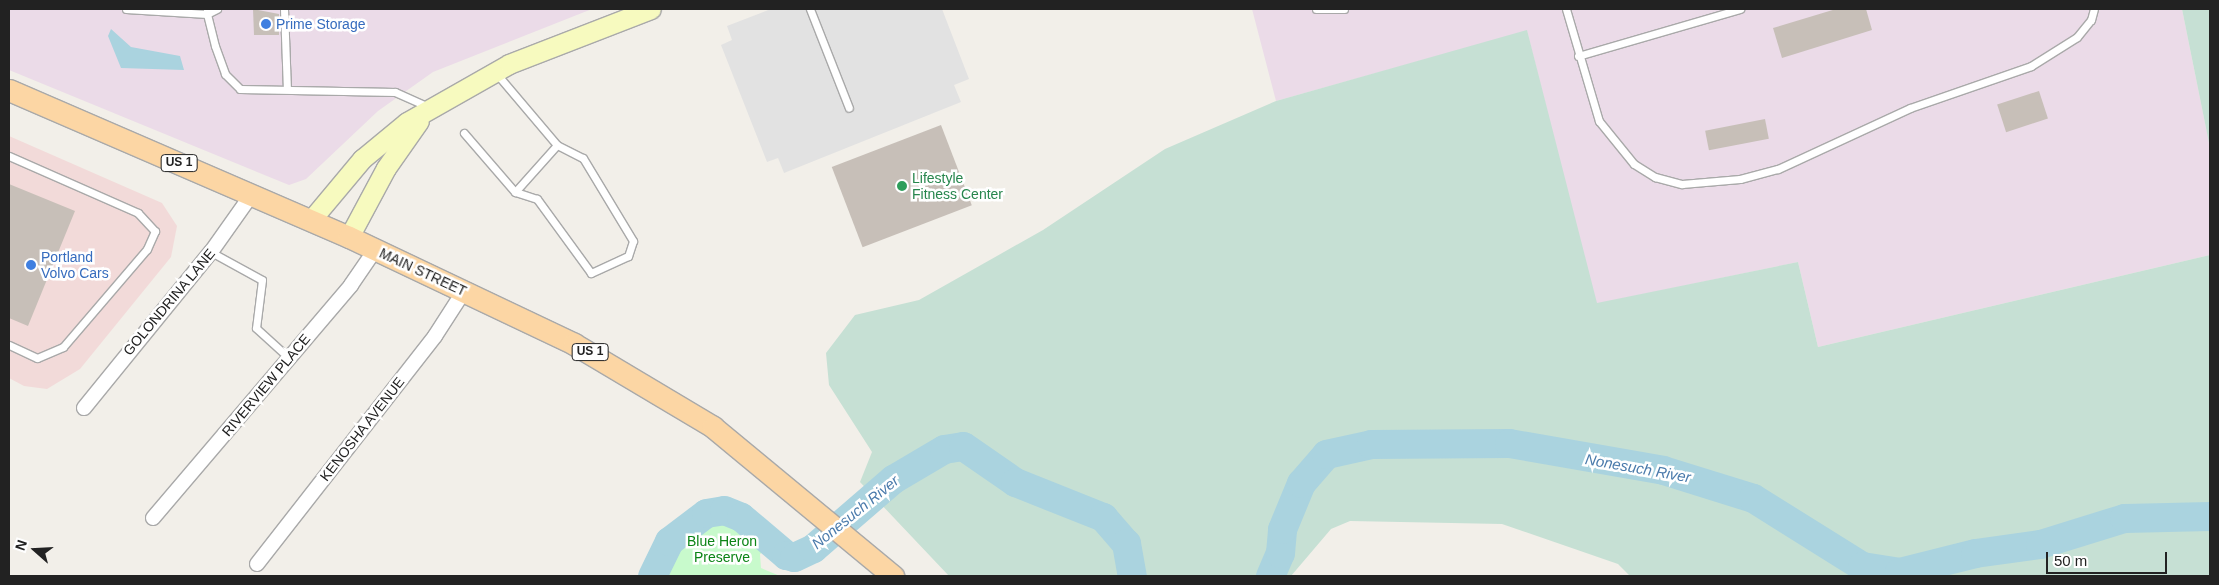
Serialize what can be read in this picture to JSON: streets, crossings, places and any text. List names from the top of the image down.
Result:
{
  "streets": {
    "main road": ["US 1", "MAIN STREET"],
    "street": ["GOLONDRINA LANE", "RIVERVIEW PLACE", "KENOSHA AVENUE"]
  },
  "crossings": [
    ["MAIN STREET", "GOLONDRINA LANE"],
    ["MAIN STREET", "RIVERVIEW PLACE"],
    ["MAIN STREET", "KENOSHA AVENUE"]
  ],
  "water": ["Nonesuch River"],
  "parks": ["Blue Heron Preserve"],
  "places": ["Prime Storage", "Lifestyle Fitness Center", "Portland Volvo Cars"],
  "scale_bar": "50 m",
  "north": "left"
}
